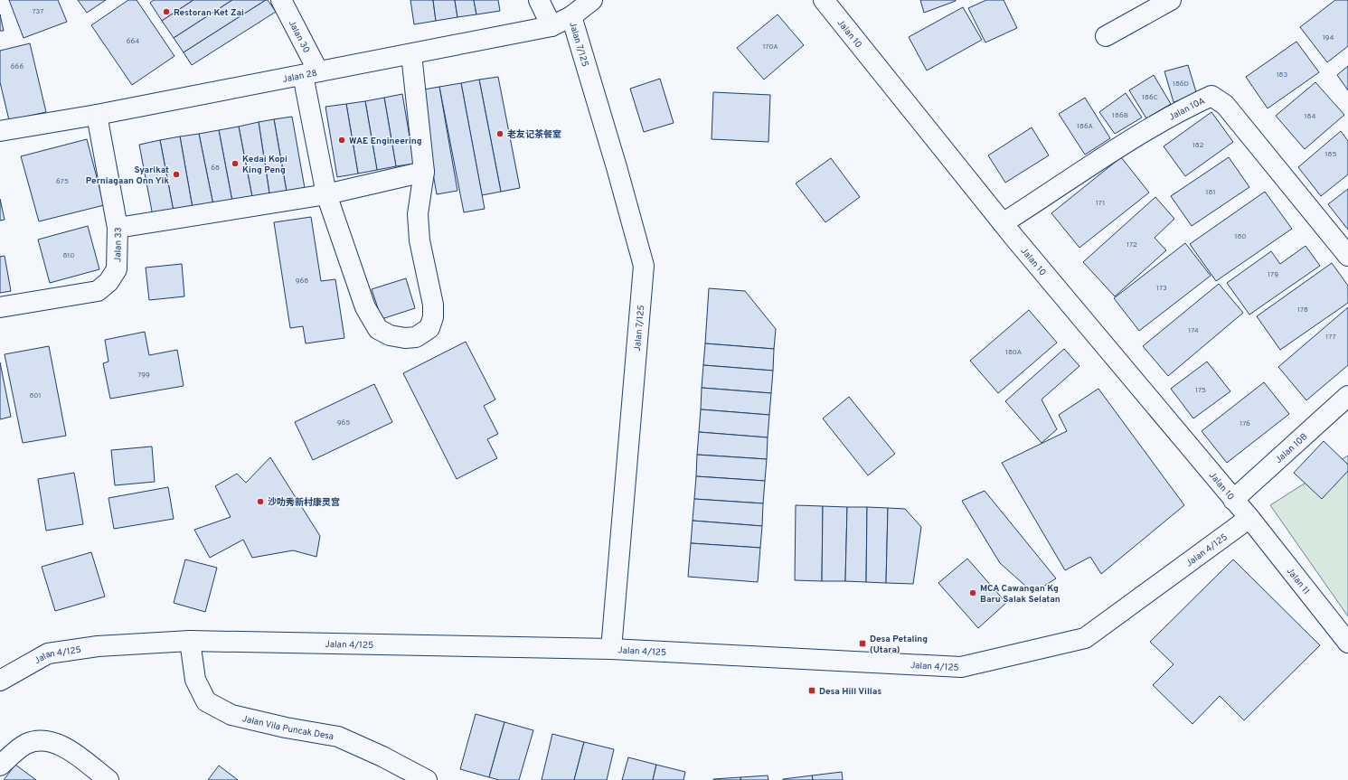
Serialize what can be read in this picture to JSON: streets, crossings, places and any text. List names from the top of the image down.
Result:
{
  "streets": {
    "street": [
      "Jalan 10",
      "Jalan 30",
      "Jalan 7/125",
      "Jalan 28",
      "Jalan 10A",
      "Jalan 33",
      "Jalan 10B",
      "Jalan 4/125",
      "Jalan 11",
      "Jalan Vila Puncak Desa"
    ]
  },
  "crossings": [
    ["Jalan 10", "Jalan 10A"],
    ["Jalan 10", "Jalan 10B"],
    ["Jalan 10", "Jalan 4/125"],
    ["Jalan 10", "Jalan 11"],
    ["Jalan 30", "Jalan 28"],
    ["Jalan 7/125", "Jalan 28"],
    ["Jalan 7/125", "Jalan 4/125"],
    ["Jalan 28", "Jalan 33"],
    ["Jalan 4/125", "Jalan 11"],
    ["Jalan 4/125", "Jalan Vila Puncak Desa"]
  ],
  "places": {
    "other": [
      "Restoran Ket Zai",
      "老友记茶餐室",
      "WAE Engineering",
      "Kedai Kopi King Peng",
      "Syarikat Perniagaan Onn Yik",
      "沙叻秀新村康灵宫",
      "MCA Cawangan Kg Baru Salak Selatan"
    ],
    "transit": ["Desa Petaling (Utara)", "Desa Hill Villas"]
  },
  "house_numbers": [
    "737",
    "194",
    "664",
    "170A",
    "666",
    "183",
    "186D",
    "186C",
    "186B",
    "184",
    "186A",
    "182",
    "185",
    "68",
    "675",
    "181",
    "171",
    "180",
    "172",
    "810",
    "179",
    "968",
    "173",
    "178",
    "174",
    "177",
    "180A",
    "799",
    "175",
    "801",
    "965",
    "176"
  ]
}
